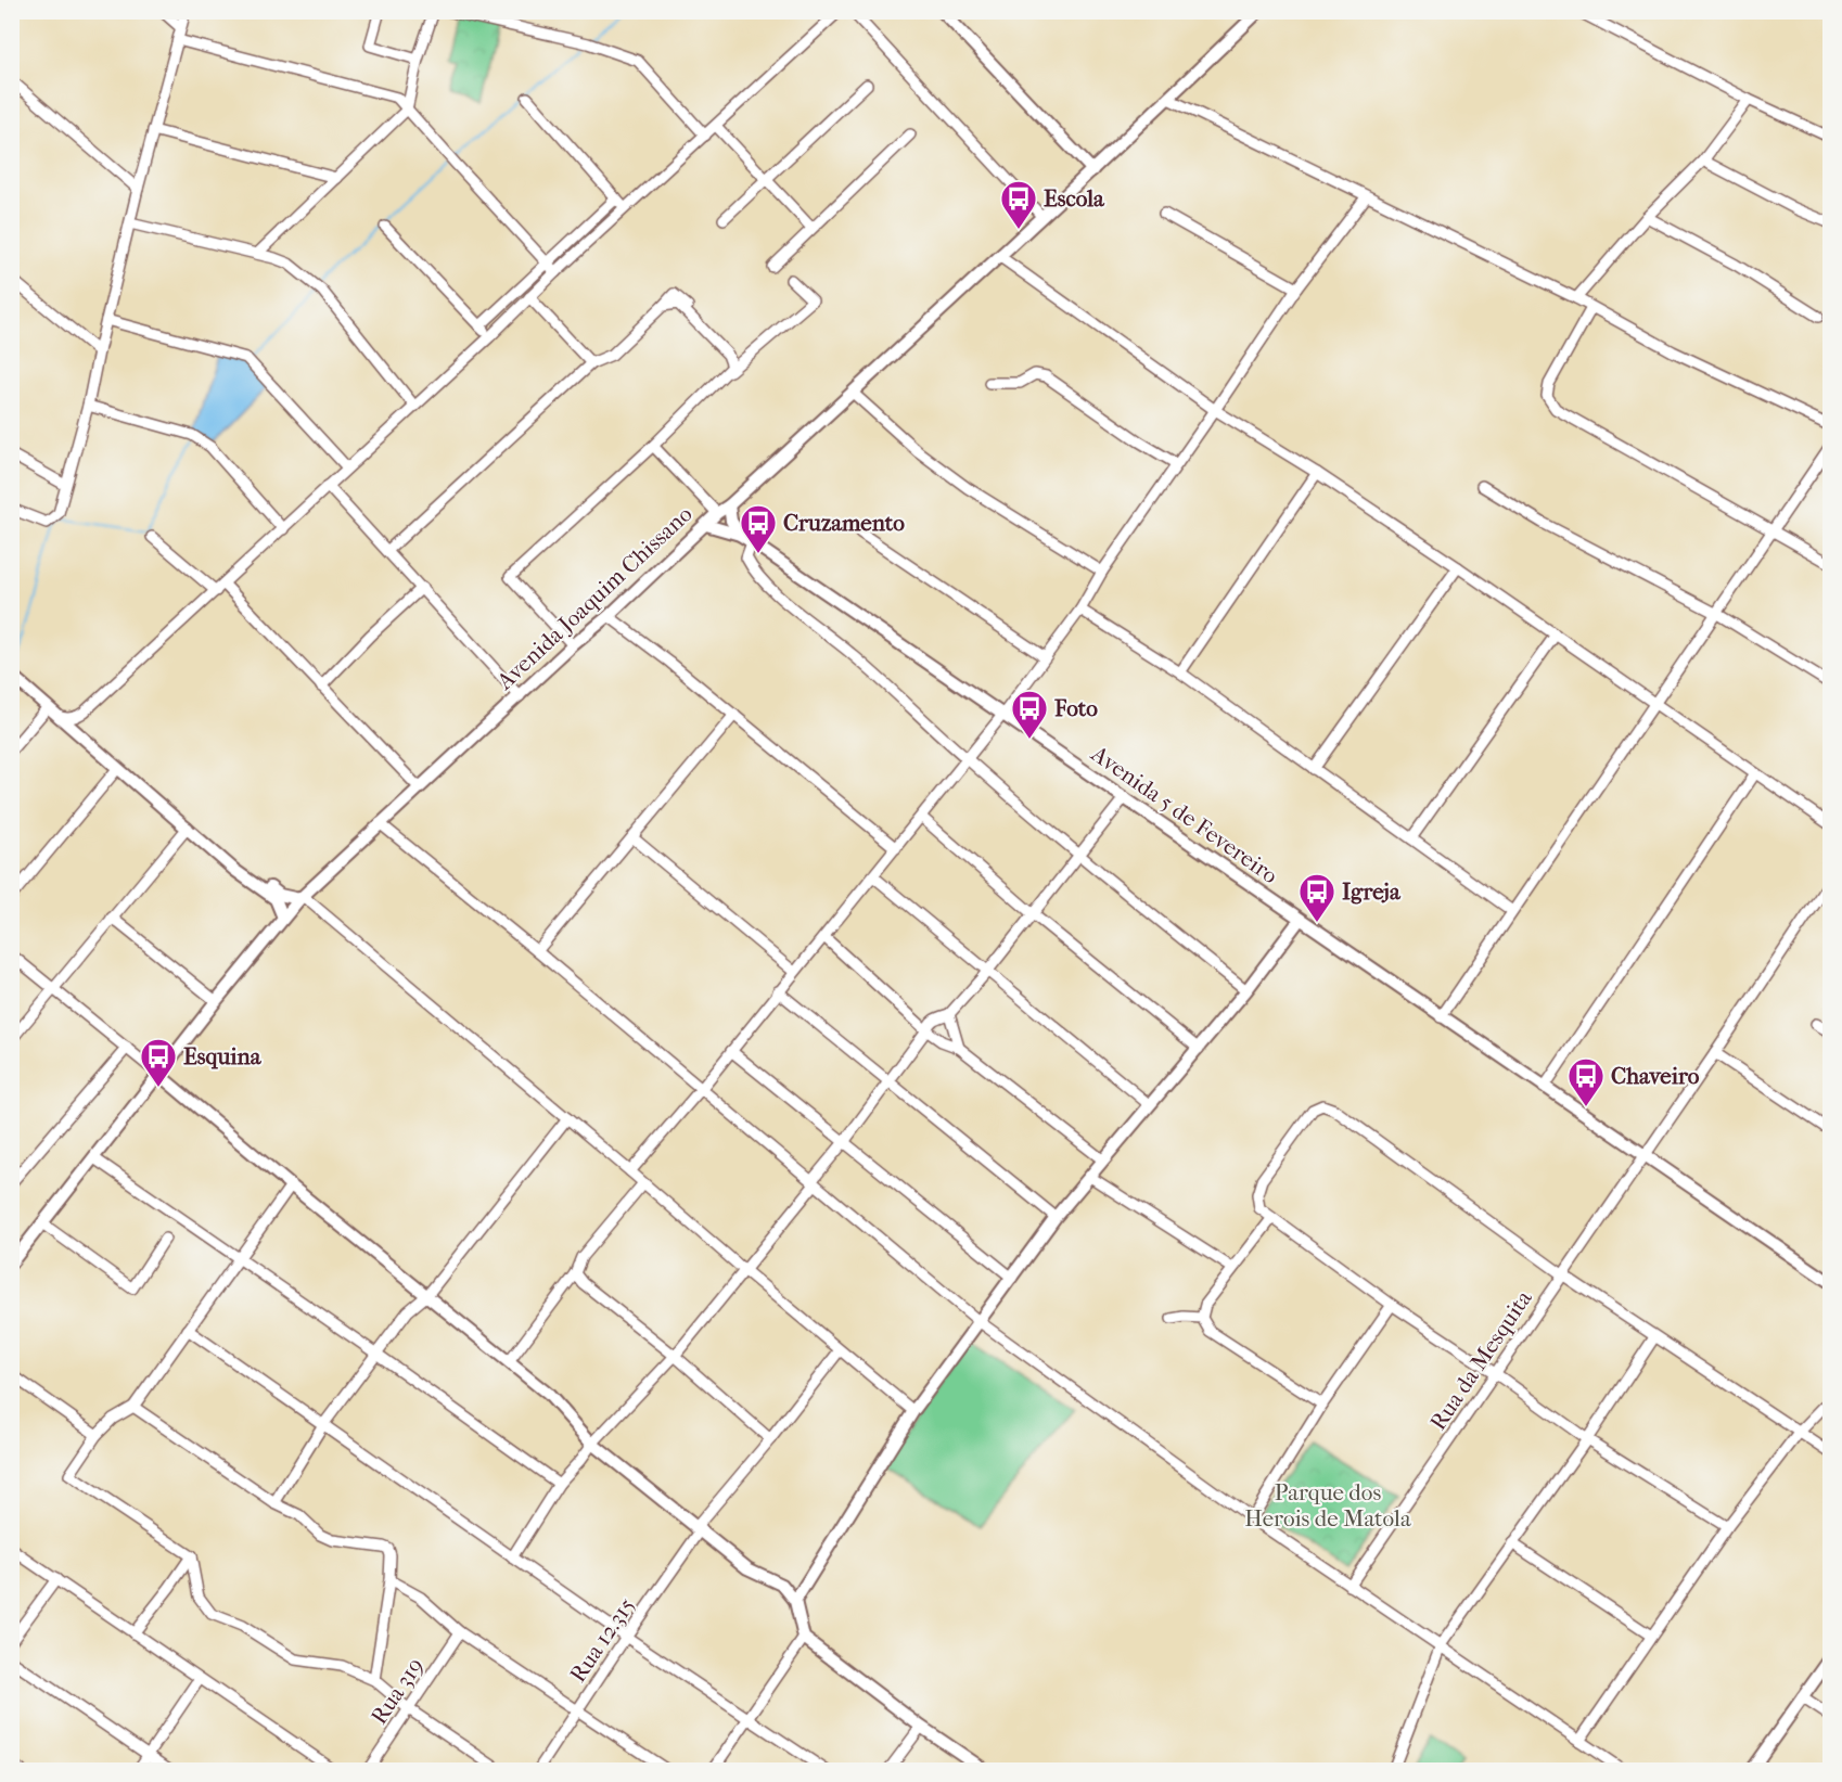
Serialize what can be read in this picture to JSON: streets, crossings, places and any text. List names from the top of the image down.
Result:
{
  "streets": {
    "street": [
      "Avenida Joaquim Chissano",
      "Avenida 5 de Fevereiro",
      "Rua da Mesquita",
      "Rua 12.315",
      "Rua 319"
    ]
  },
  "crossings": [
    ["Avenida Joaquim Chissano", "Avenida 5 de Fevereiro"],
    ["Avenida 5 de Fevereiro", "Rua da Mesquita"]
  ],
  "parks": ["Parque dos Herois de Matola"],
  "places": {
    "bus stop": [
      "Escola",
      "Cruzamento",
      "Foto",
      "Igreja",
      "Esquina",
      "Chaveiro"
    ]
  }
}
